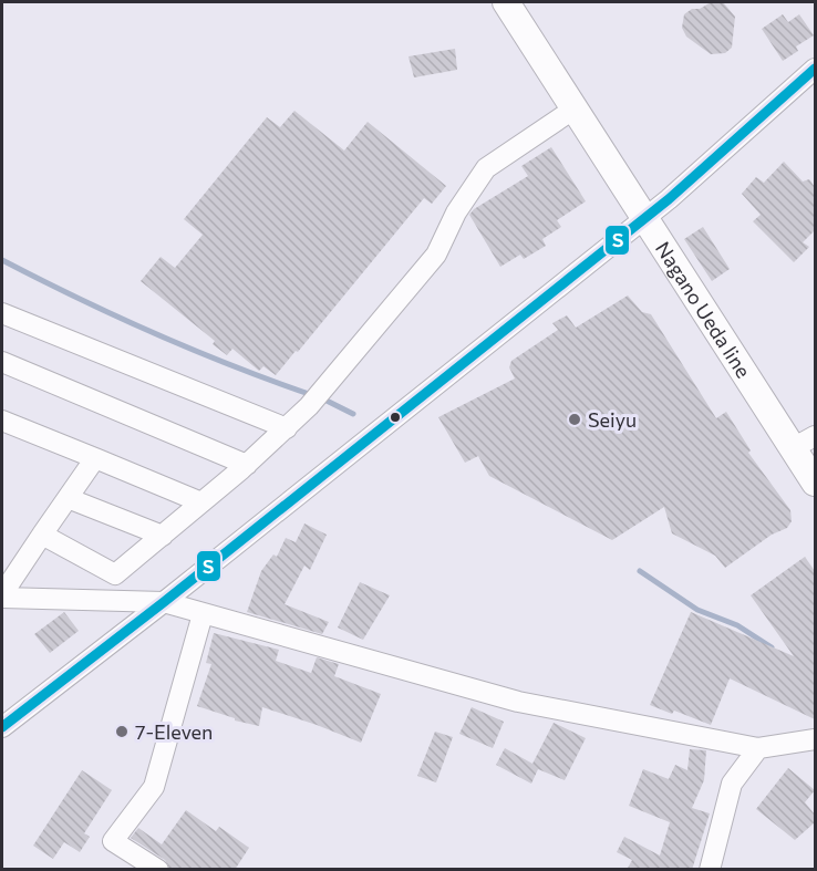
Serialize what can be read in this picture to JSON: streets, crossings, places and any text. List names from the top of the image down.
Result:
{
  "streets": {
    "main road": ["Nagano Ueda line"]
  },
  "places": ["Seiyu", "7-Eleven"],
  "lines": ["transit line Ｓ"]
}
